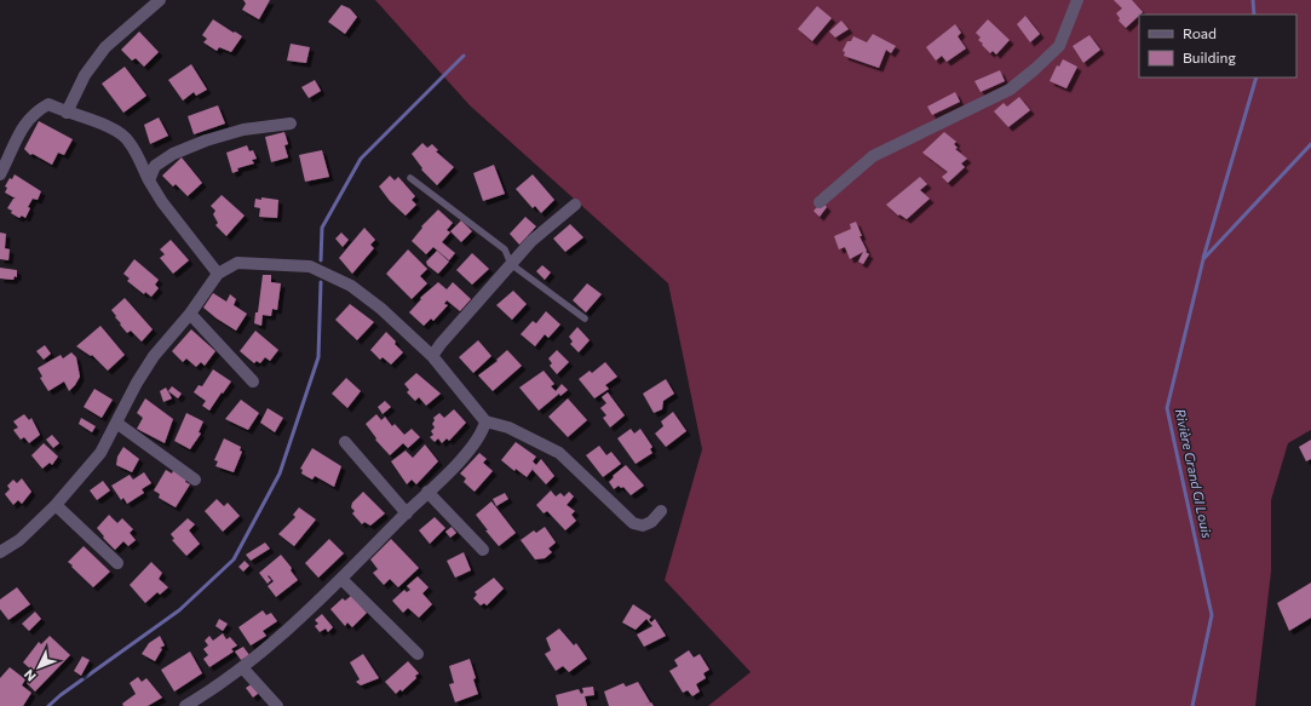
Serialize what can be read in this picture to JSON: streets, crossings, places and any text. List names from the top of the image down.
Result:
{
  "water": ["Rivière Grand Gl Louis"],
  "legend": ["Road", "Building"],
  "north": "bottom left"
}
